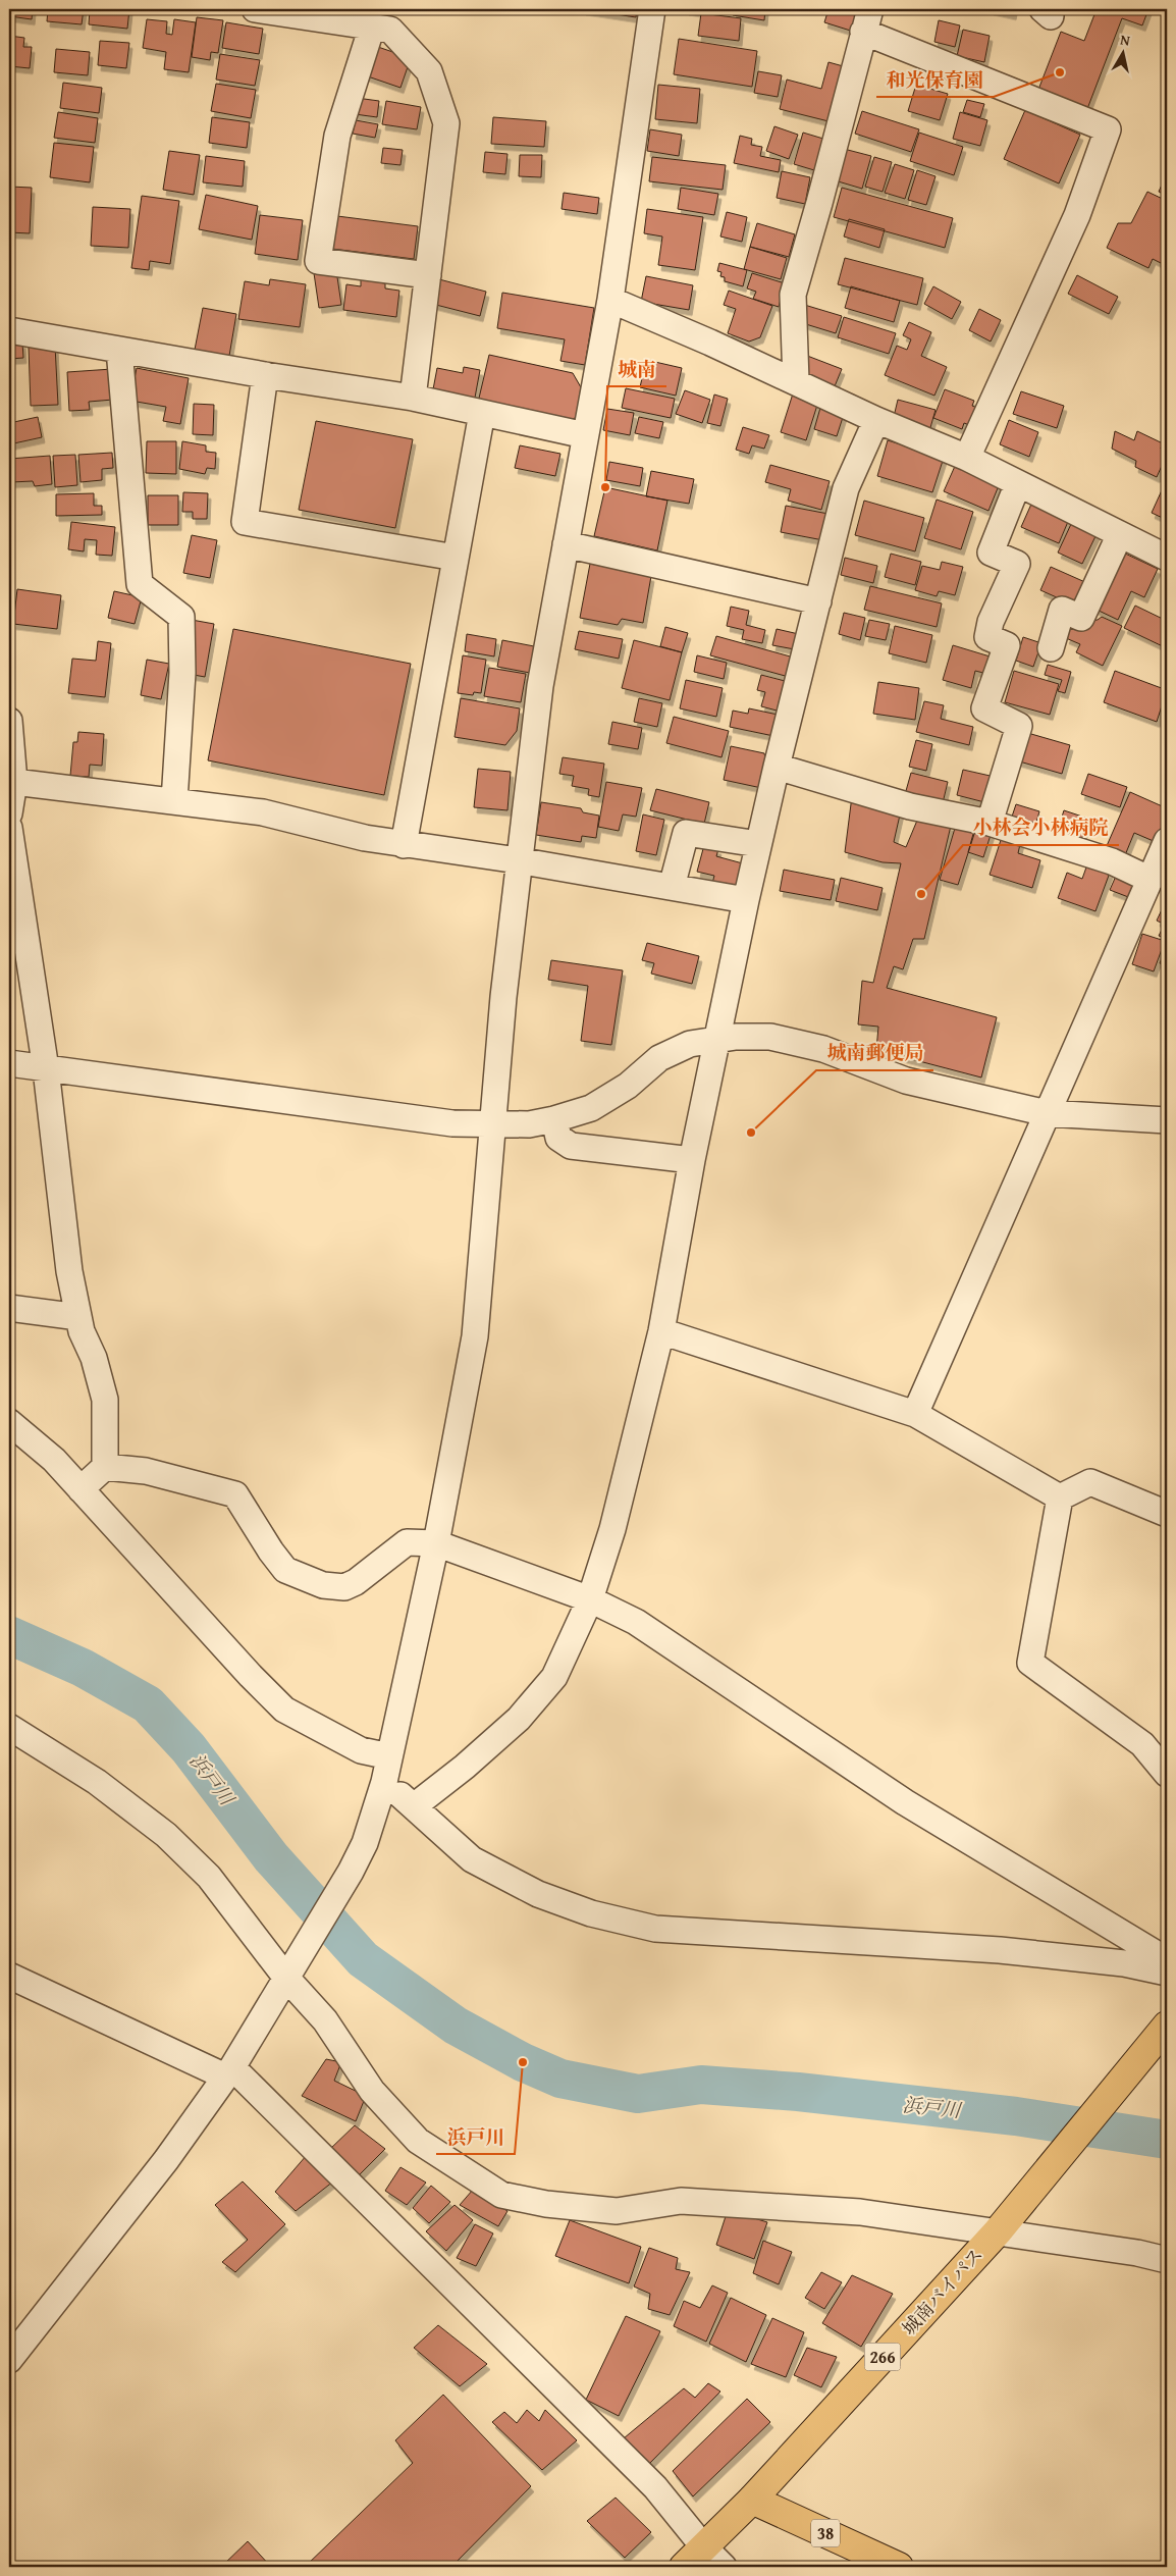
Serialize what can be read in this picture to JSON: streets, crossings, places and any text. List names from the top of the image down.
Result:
{
  "streets": {
    "main road": ["城南バイパス", "266", "38"]
  },
  "crossings": [
    ["城南バイパス", "38"]
  ],
  "water": ["浜戸川"],
  "places": [
    "和光保育園",
    "城南",
    "小林会小林病院",
    "城南郵便局",
    "浜戸川"
  ],
  "north": "top"
}
